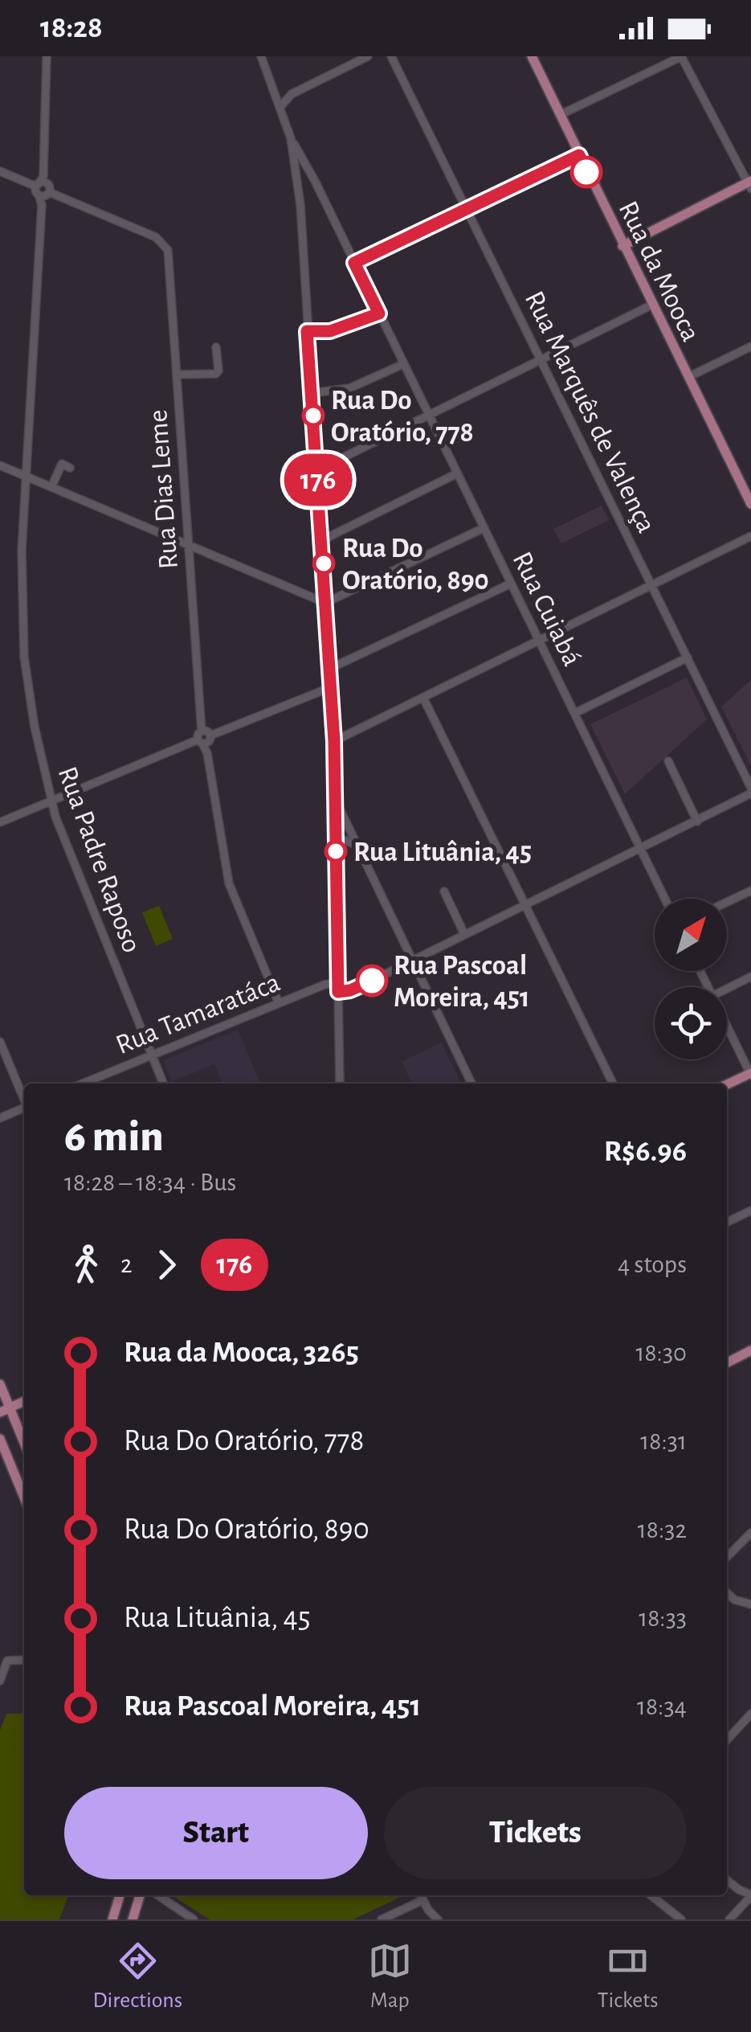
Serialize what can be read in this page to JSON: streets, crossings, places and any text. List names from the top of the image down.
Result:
{
  "streets": {
    "main road": ["Rua da Mooca"],
    "street": [
      "Rua Marquês de Valença",
      "Rua Dias Leme",
      "Rua Cuiabá",
      "Rua Padre Raposo",
      "Rua Tamaratáca"
    ]
  },
  "crossings": [
    ["Rua Dias Leme", "Rua Padre Raposo"],
    ["Rua Padre Raposo", "Rua Tamaratáca"]
  ],
  "places": [
    "Rua Do Oratório, 778",
    "Rua Do Oratório, 890",
    "Rua Lituânia, 45",
    "Rua Pascoal Moreira, 451"
  ],
  "lines": ["bus line 176"],
  "north": "top right",
  "page": {
    "status": "18:28",
    "on_map": "176",
    "heading": ["6 min", "18:28 – 18:34 · Bus", "R$6.96"],
    "legs": ["2", "176", "4 stops"],
    "list": [
      {
        "name": "Rua da Mooca, 3265",
        "value": "18:30"
      },
      {
        "name": "Rua Do Oratório, 778",
        "value": "18:31"
      },
      {
        "name": "Rua Do Oratório, 890",
        "value": "18:32"
      },
      {
        "name": "Rua Lituânia, 45",
        "value": "18:33"
      },
      {
        "name": "Rua Pascoal Moreira, 451",
        "value": "18:34"
      }
    ],
    "buttons": ["Start", "Tickets"],
    "tabs": ["Directions", "Map", "Tickets"]
  }
}
